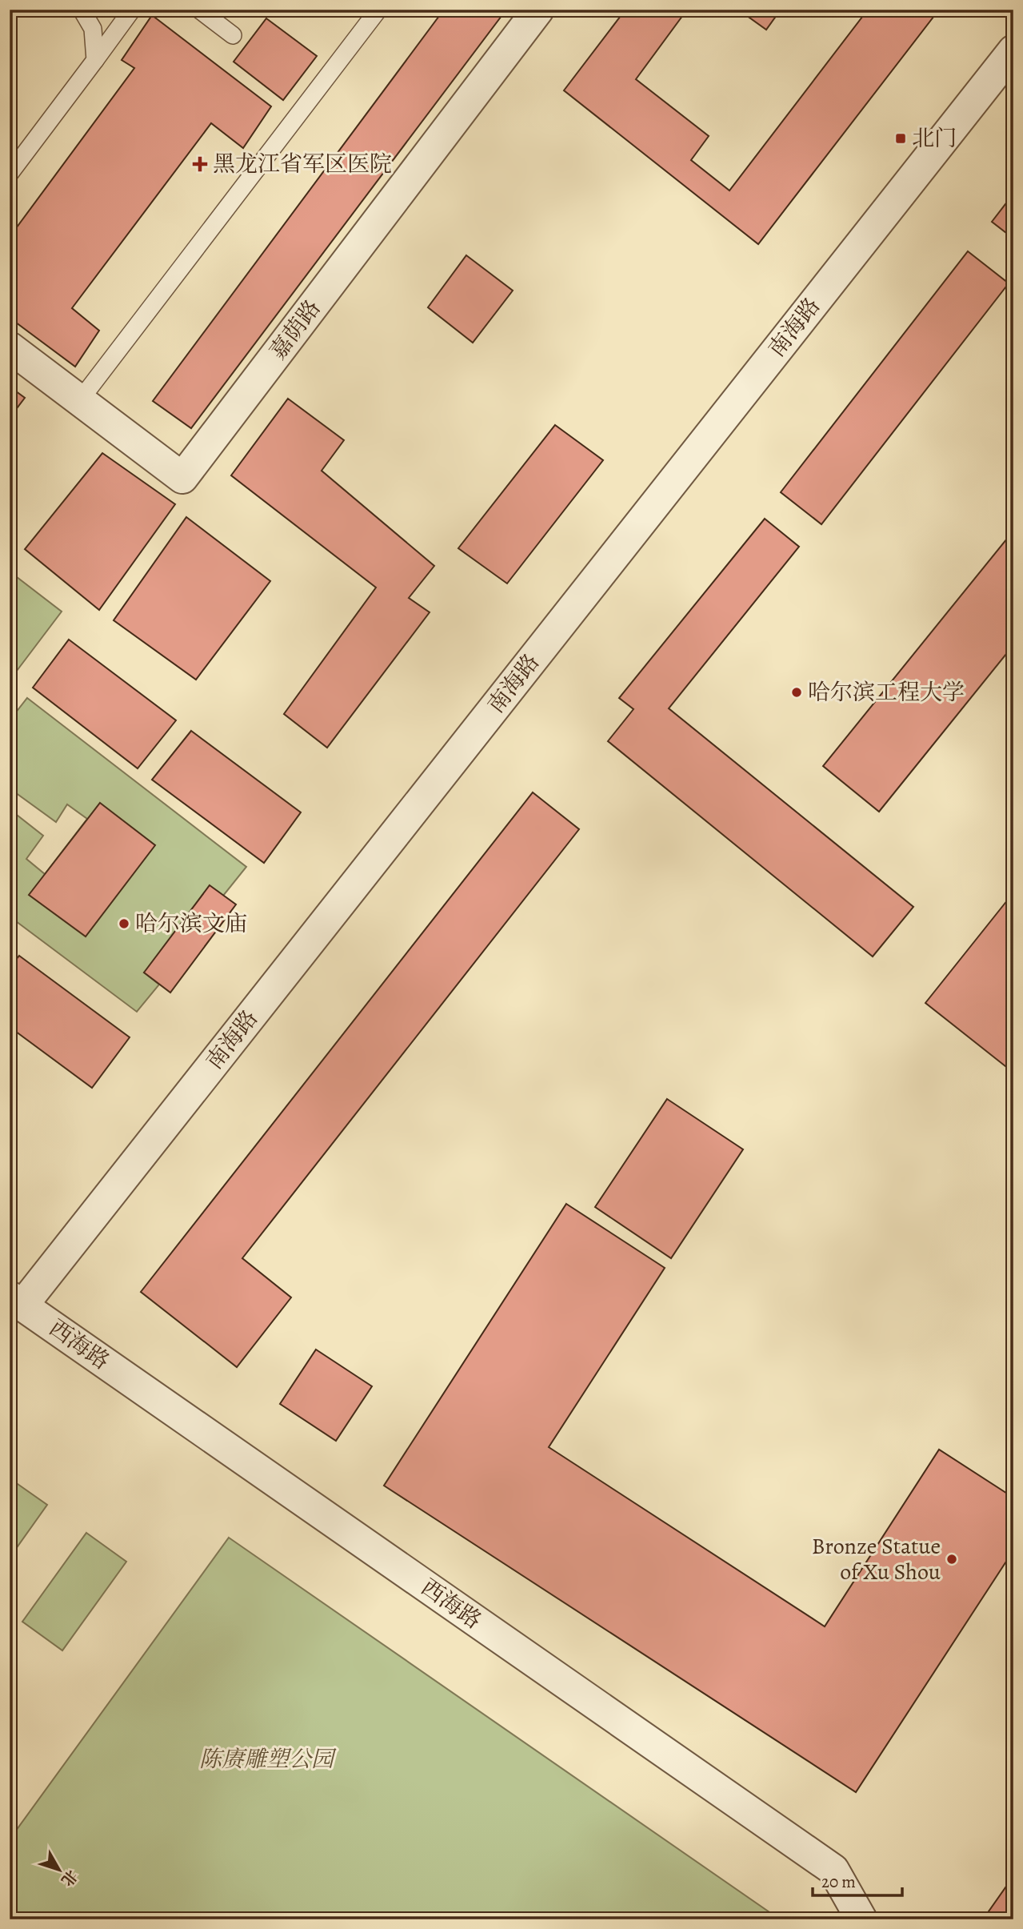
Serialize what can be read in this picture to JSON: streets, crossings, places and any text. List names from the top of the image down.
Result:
{
  "streets": {
    "street": ["南海路", "嘉荫路", "西海路"]
  },
  "crossings": [
    ["南海路", "西海路"]
  ],
  "parks": ["陈赓雕塑公园"],
  "places": {
    "transit": ["北门"],
    "health": ["黑龙江省军区医院"],
    "other": ["哈尔滨工程大学", "哈尔滨文庙", "Bronze Statue of Xu Shou"]
  },
  "scale_bar": "20 m",
  "north": "bottom right"
}
